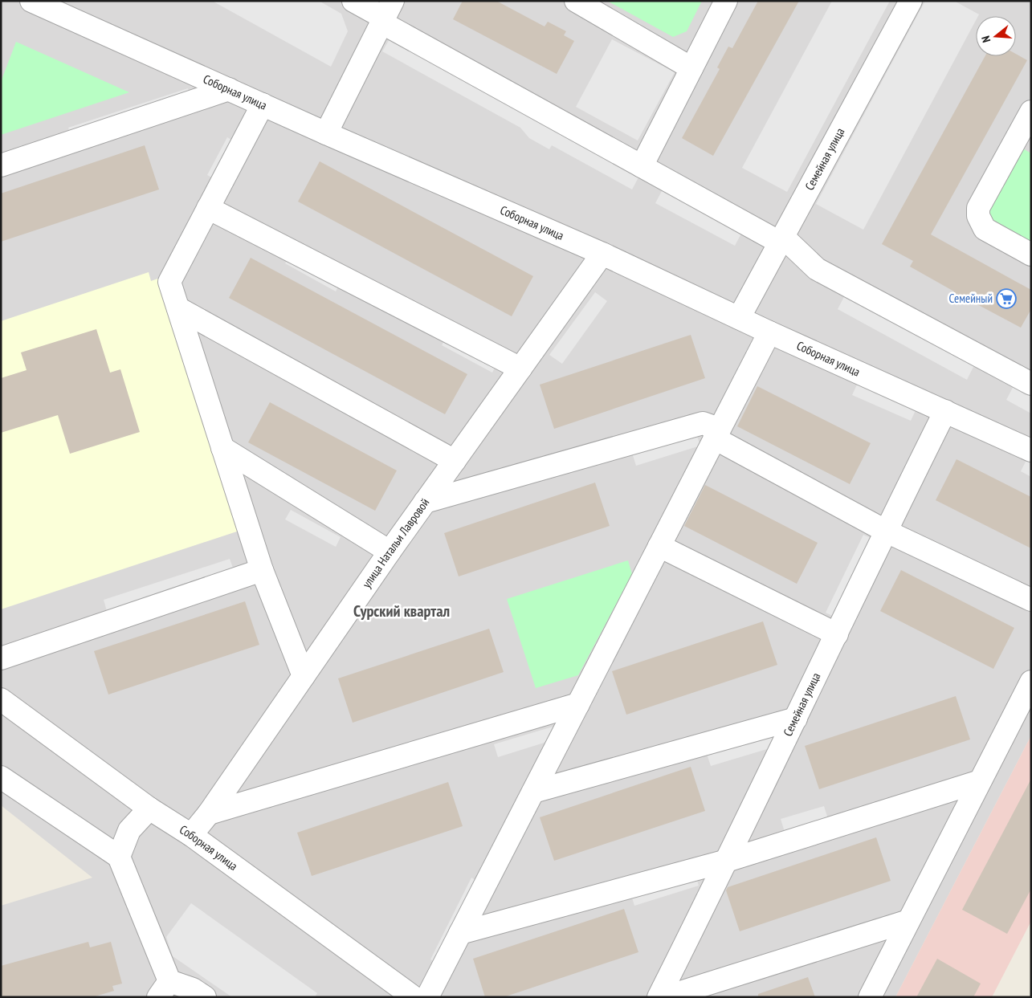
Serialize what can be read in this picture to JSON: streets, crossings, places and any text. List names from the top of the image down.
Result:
{
  "streets": {
    "street": ["Соборная улица", "Семейная улица", "улица Натальи Лавровой"]
  },
  "crossings": [
    ["Соборная улица", "Семейная улица"],
    ["Соборная улица", "улица Натальи Лавровой"]
  ],
  "districts": ["Сурский квартал"],
  "places": {
    "supermarket": ["Семейный"]
  },
  "north": "left"
}
